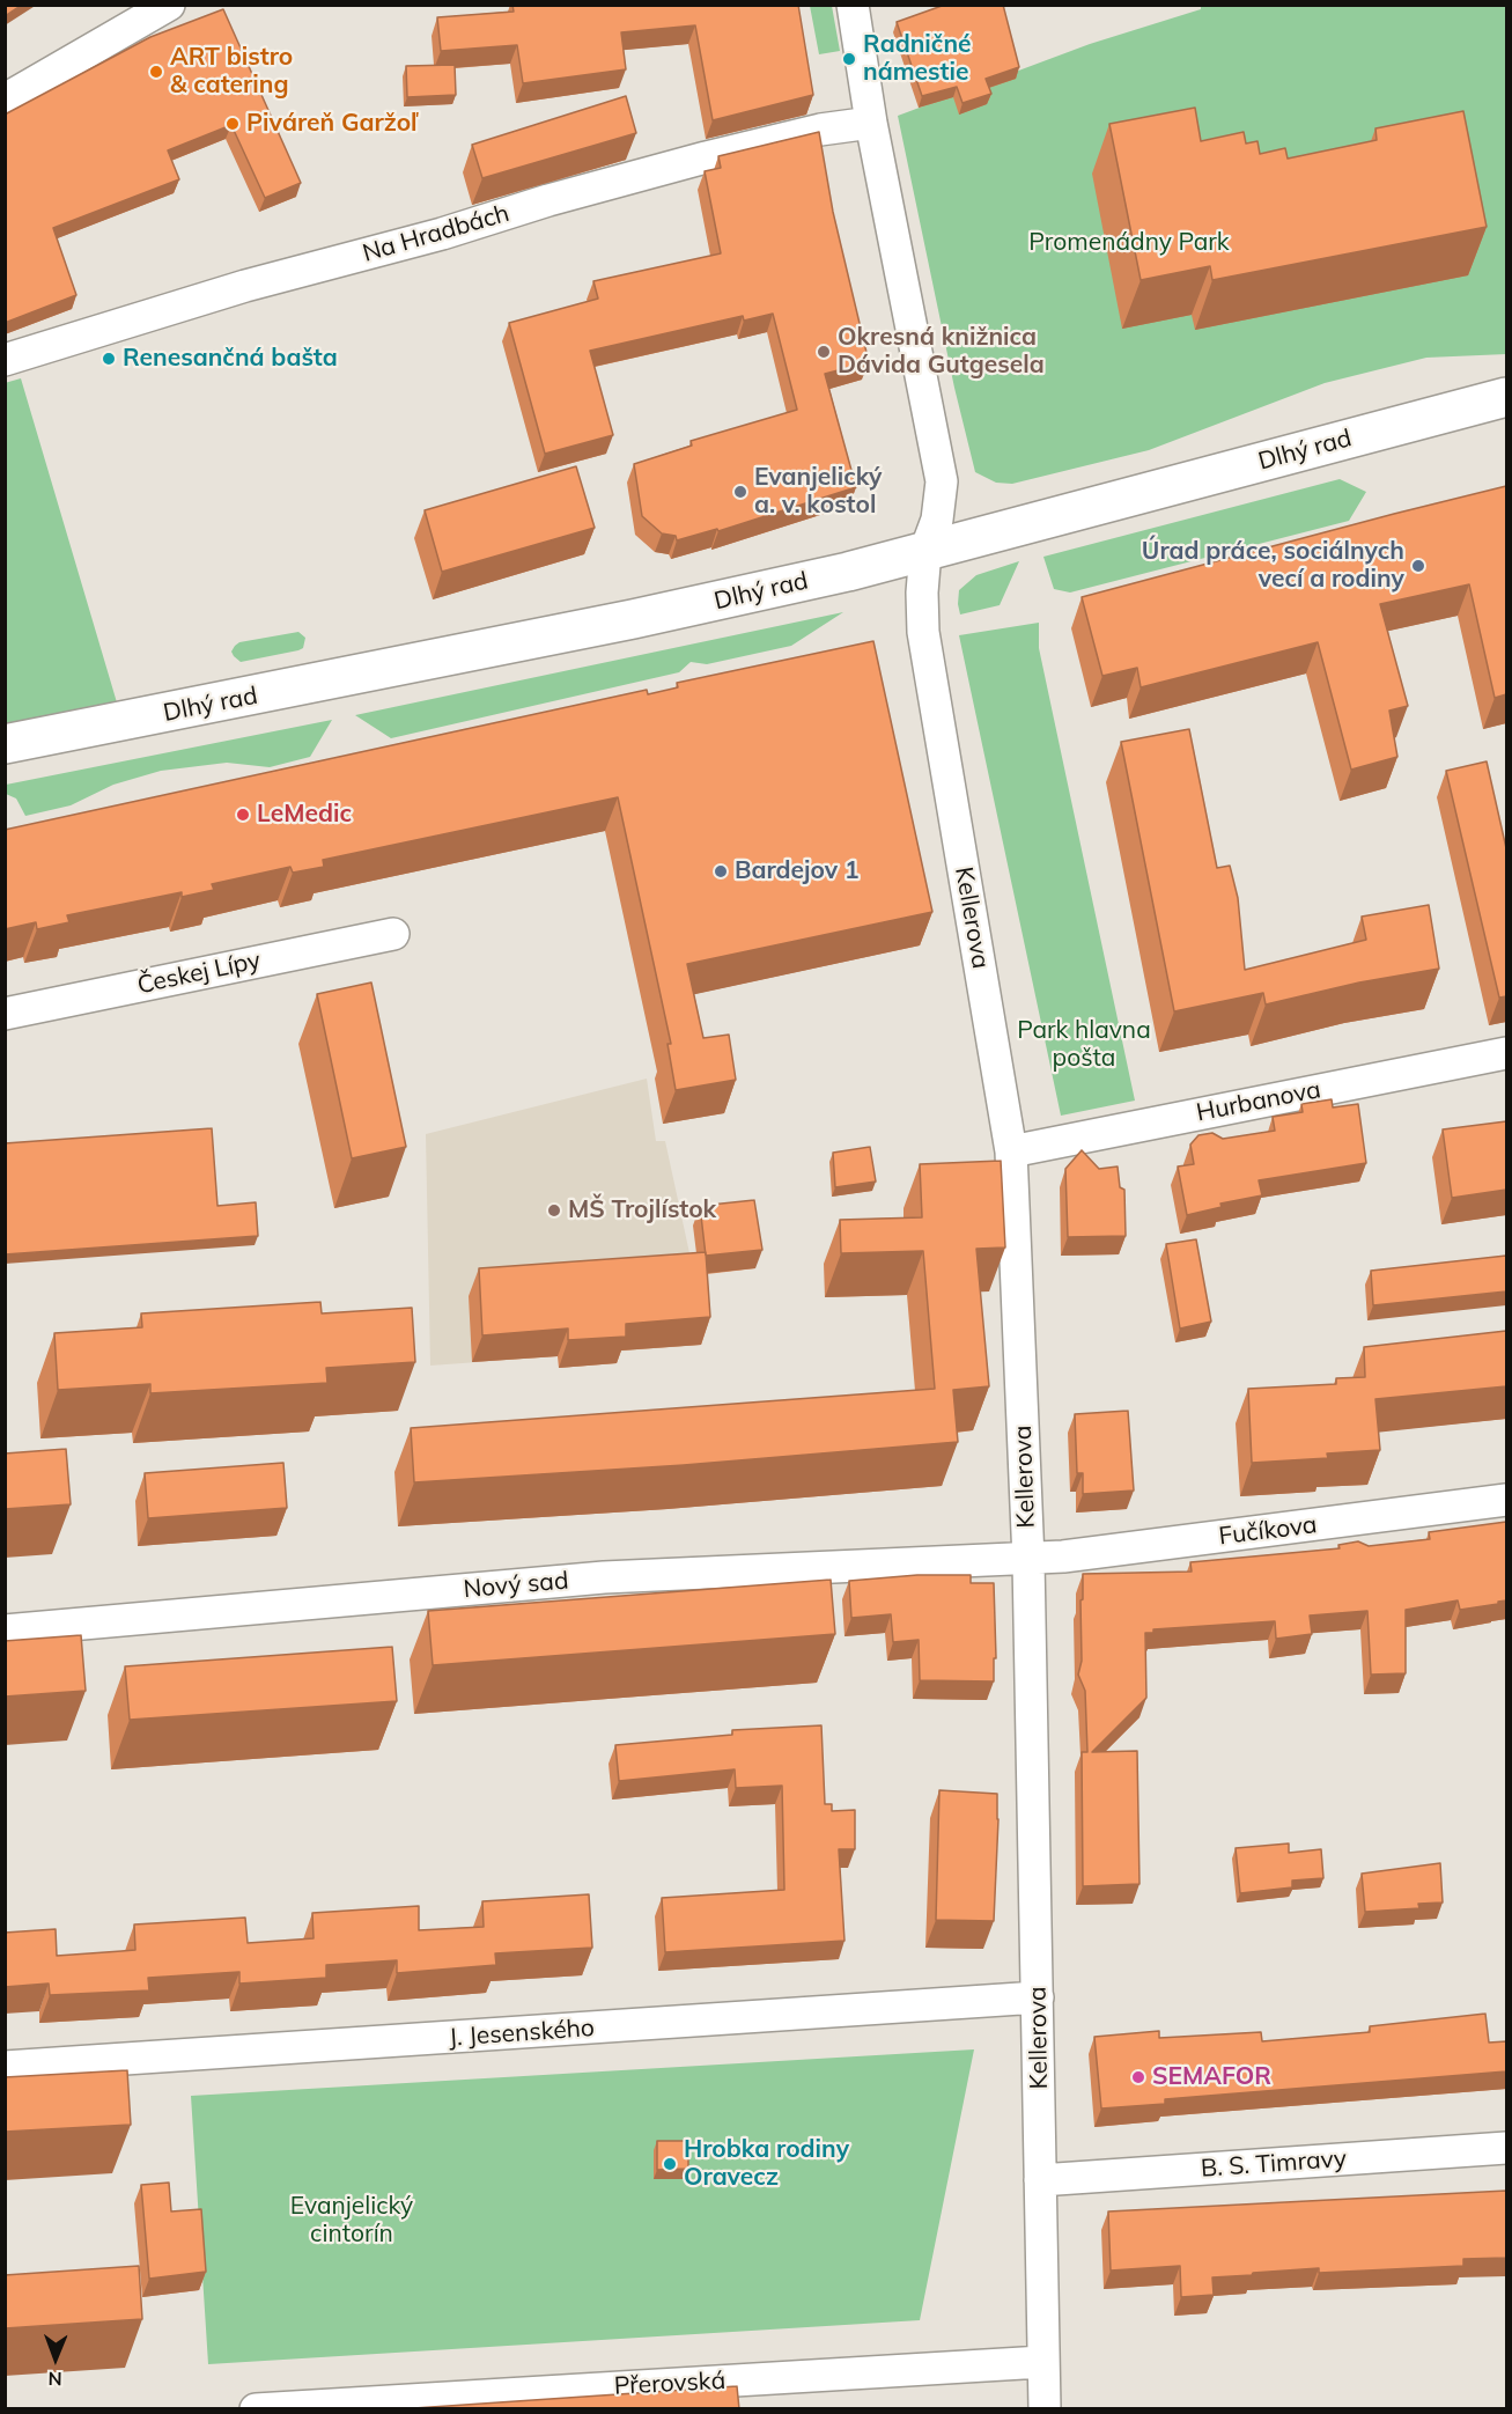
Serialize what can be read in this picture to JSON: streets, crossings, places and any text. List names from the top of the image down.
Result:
{
  "streets": {
    "street": [
      "Na Hradbách",
      "Dlhý rad",
      "Kellerova",
      "Českej Lípy",
      "Hurbanova",
      "Fučíkova",
      "Nový sad",
      "J. Jesenského",
      "B. S. Timravy",
      "Přerovská"
    ]
  },
  "crossings": [
    ["Dlhý rad", "Kellerova"],
    ["Kellerova", "Hurbanova"],
    ["Kellerova", "Fučíkova"],
    ["Kellerova", "Nový sad"],
    ["Kellerova", "J. Jesenského"],
    ["Kellerova", "B. S. Timravy"],
    ["Kellerova", "Přerovská"],
    ["Fučíkova", "Nový sad"]
  ],
  "parks": ["Promenádny Park", "Park hlavna pošta", "Evanjelický cintorín"],
  "places": [
    "Radničné námestie",
    "ART bistro & catering",
    "Piváreň Garžoľ",
    "Okresná knižnica Dávida Gutgesela",
    "Renesančná bašta",
    "Evanjelický a. v. kostol",
    "Úrad práce, sociálnych vecí a rodiny",
    "LeMedic",
    "Bardejov 1",
    "MŠ Trojlístok",
    "SEMAFOR",
    "Hrobka rodiny Oravecz"
  ],
  "north": "bottom"
}
